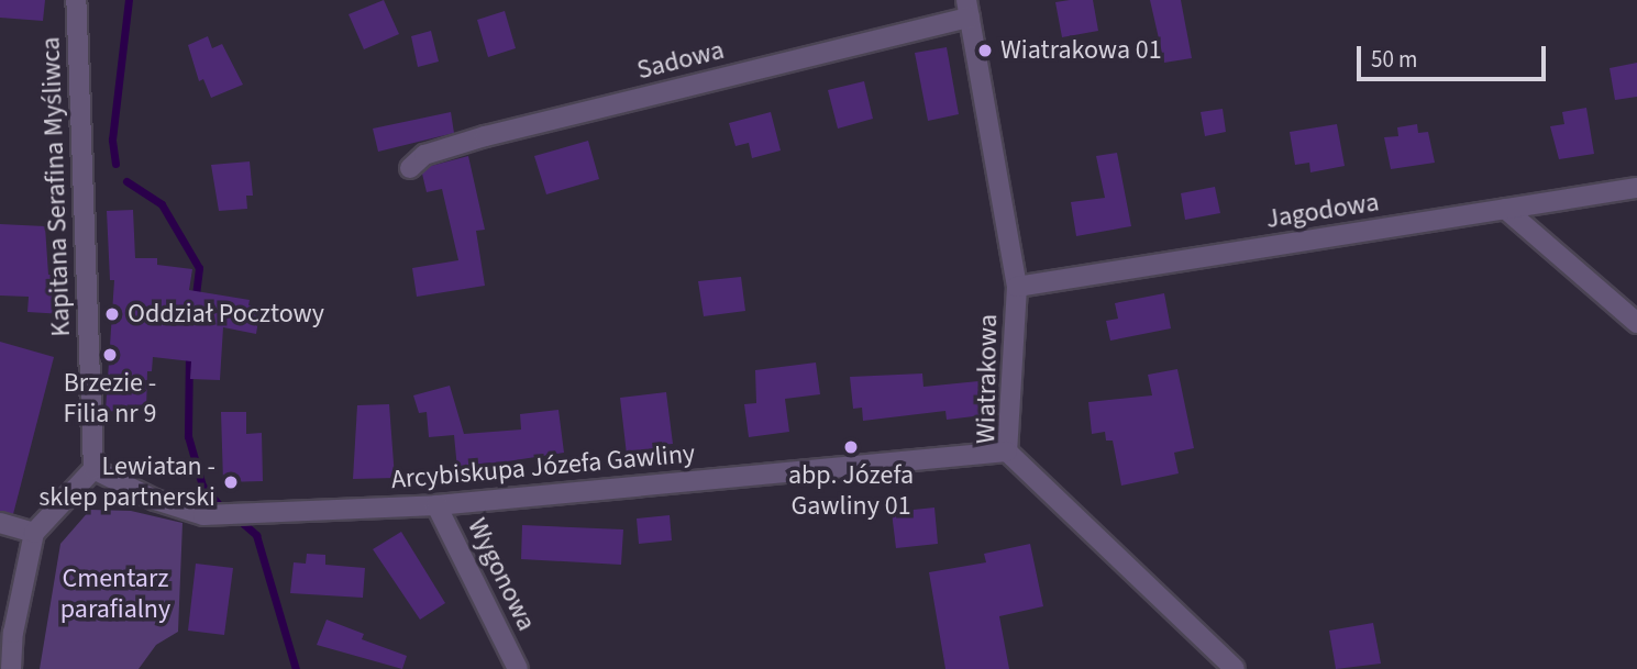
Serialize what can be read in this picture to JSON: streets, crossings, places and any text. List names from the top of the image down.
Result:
{
  "streets": {
    "street": [
      "Sadowa",
      "Kapitana Serafina Myśliwca",
      "Jagodowa",
      "Wiatrakowa",
      "Arcybiskupa Józefa Gawliny",
      "Wygonowa"
    ]
  },
  "crossings": [
    ["Sadowa", "Wiatrakowa"],
    ["Kapitana Serafina Myśliwca", "Arcybiskupa Józefa Gawliny"],
    ["Jagodowa", "Wiatrakowa"],
    ["Wiatrakowa", "Arcybiskupa Józefa Gawliny"],
    ["Arcybiskupa Józefa Gawliny", "Wygonowa"]
  ],
  "parks": ["Cmentarz parafialny"],
  "places": [
    "Wiatrakowa 01",
    "Oddział Pocztowy",
    "Brzezie - Filia nr 9",
    "abp. Józefa Gawliny 01",
    "Lewiatan - sklep partnerski"
  ],
  "scale_bar": "50 m"
}
